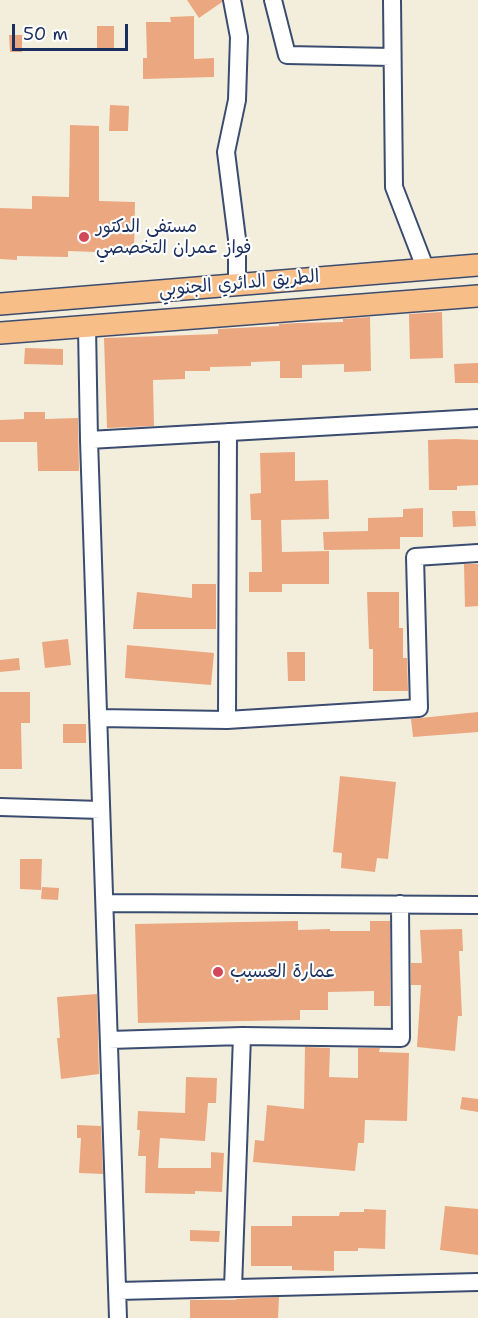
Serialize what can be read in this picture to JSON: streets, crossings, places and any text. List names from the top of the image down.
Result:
{
  "streets": {
    "main road": ["الطريق الدائري الجنوبي"]
  },
  "places": ["مستفى الدكتور فواز عمران التخصصي", "عمارة العسيب"],
  "scale_bar": "50 m"
}
